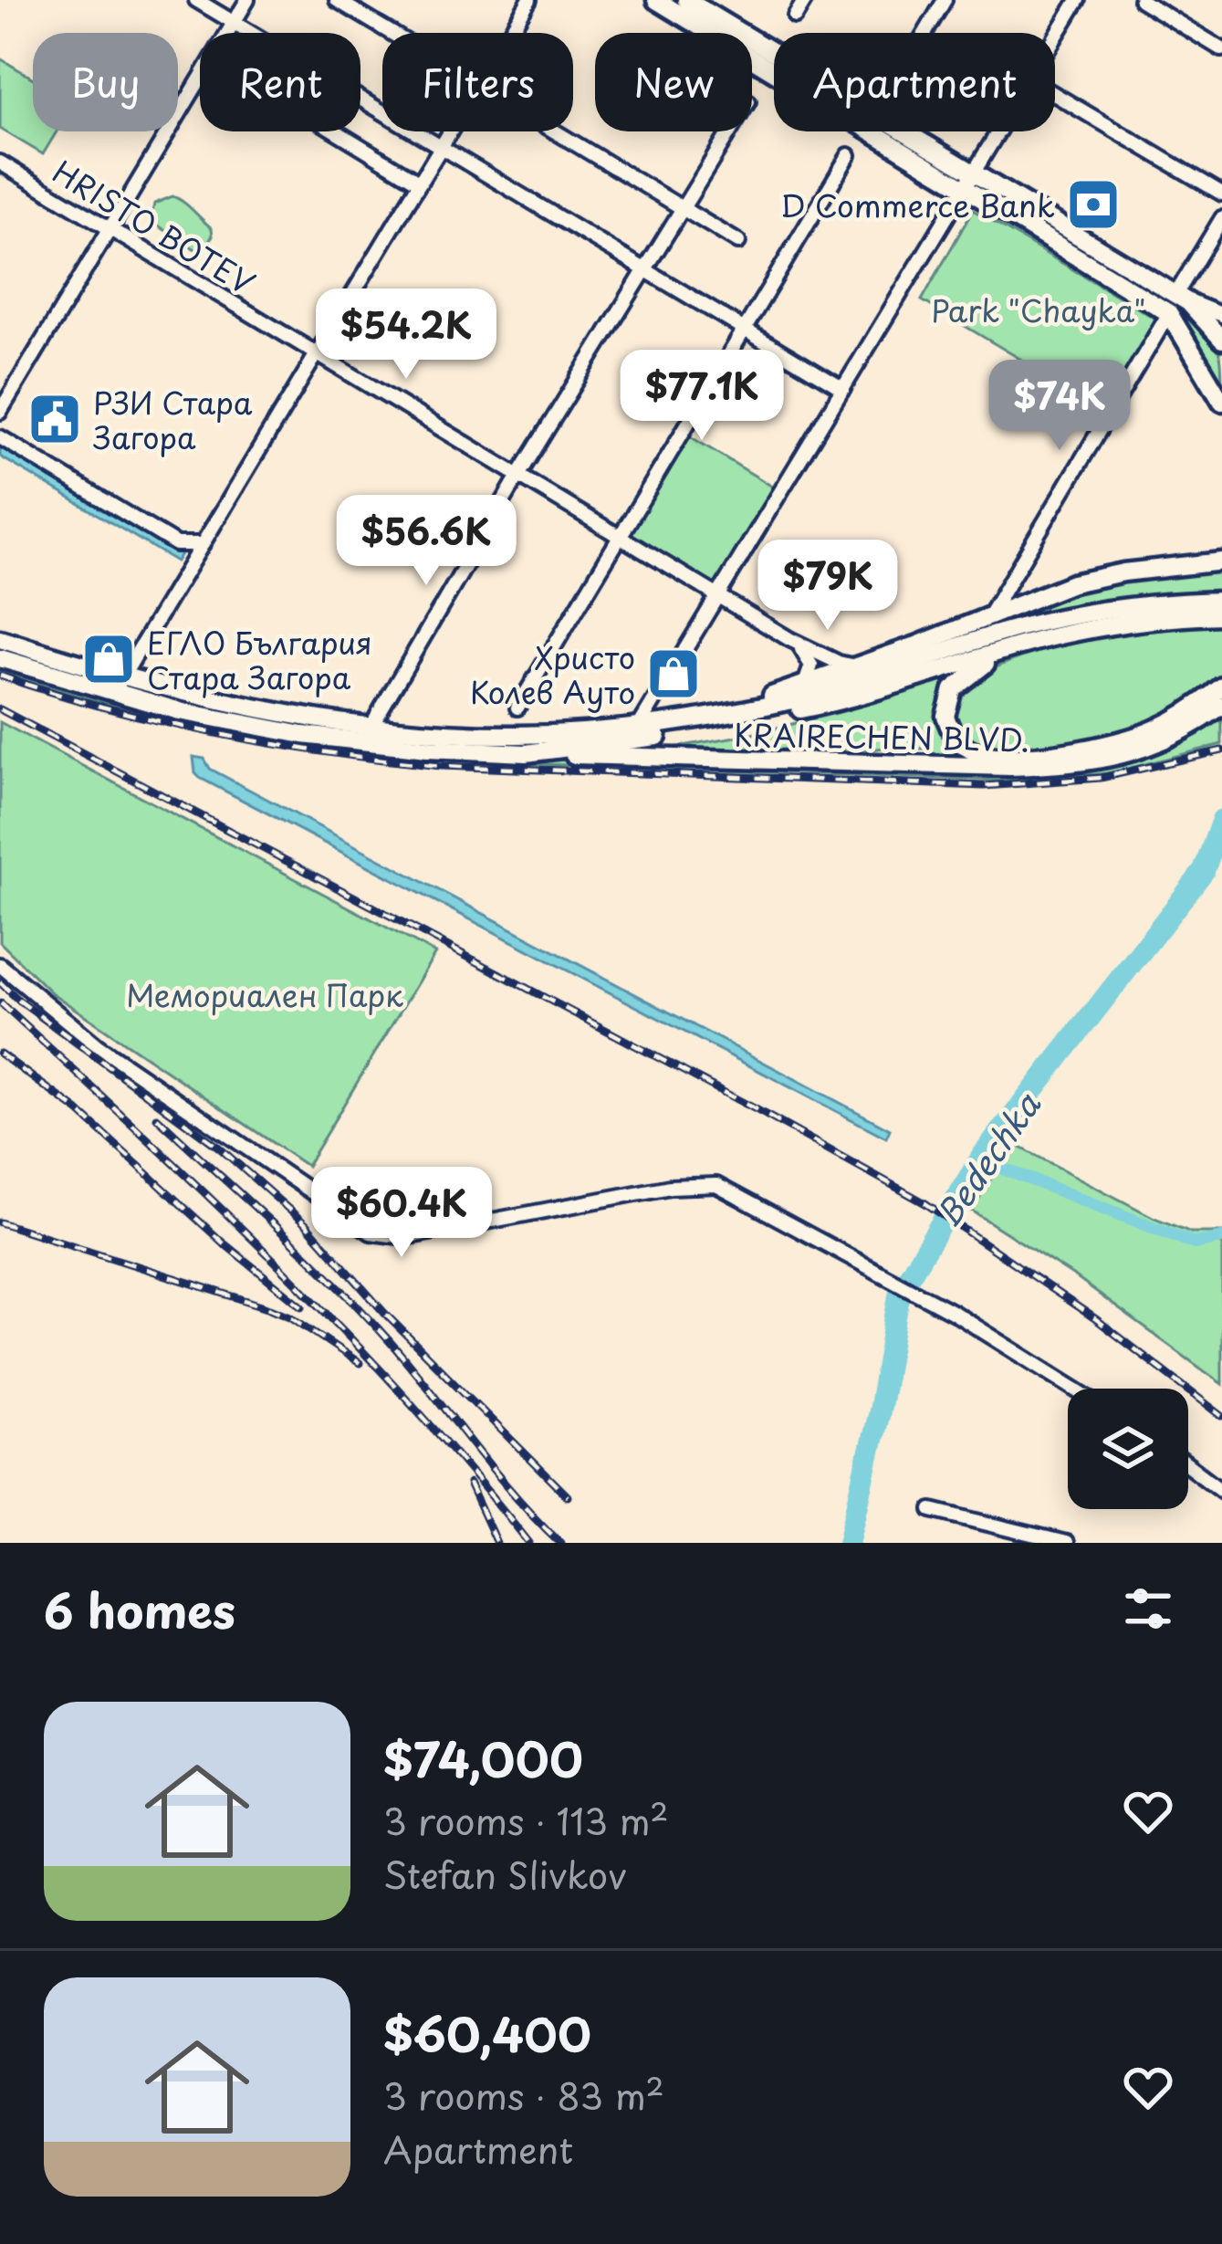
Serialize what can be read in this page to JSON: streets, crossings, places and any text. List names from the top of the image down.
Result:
{
  "streets": {
    "main road": ["KRAIRECHEN BLVD."],
    "street": ["HRISTO BOTEV"]
  },
  "water": ["Bedechka"],
  "parks": ["Park \"Chayka\"", "Мемориален Парк"],
  "places": {
    "bank": ["D Commerce Bank"],
    "public building": ["РЗИ Стара Загора"],
    "shop": ["ЕГЛО България Стара Загора", "Христо Колев Ауто"]
  },
  "page": {
    "chip": [
      "Buy",
      "Rent",
      "Filters",
      "New",
      "Apartment"
    ],
    "price": [
      "$54.2K",
      "$77.1K",
      "$74K",
      "$56.6K",
      "$79K",
      "$60.4K"
    ],
    "heading": "6 homes",
    "list": [
      {
        "name": "$74,000",
        "note": "3 rooms · 113 m² · Stefan Slivkov"
      },
      {
        "name": "$60,400",
        "note": "3 rooms · 83 m² · Apartment"
      }
    ]
  }
}
